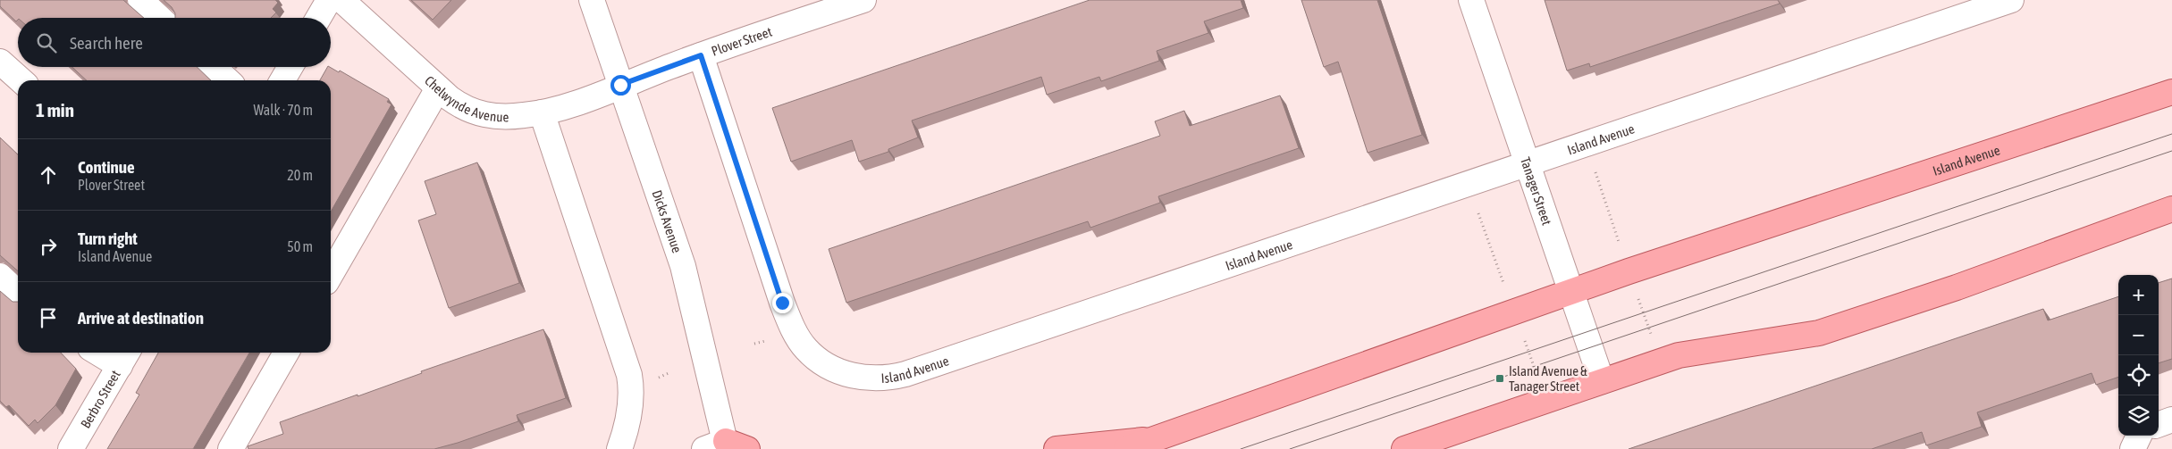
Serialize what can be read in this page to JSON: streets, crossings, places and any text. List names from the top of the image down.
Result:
{
  "streets": {
    "main road": ["Island Avenue"],
    "street": [
      "Plover Street",
      "Chelwynde Avenue",
      "Tanager Street",
      "Dicks Avenue",
      "Berbro Street"
    ]
  },
  "crossings": [
    ["Plover Street", "Chelwynde Avenue"],
    ["Plover Street", "Island Avenue"],
    ["Plover Street", "Dicks Avenue"],
    ["Chelwynde Avenue", "Dicks Avenue"],
    ["Island Avenue", "Tanager Street"]
  ],
  "places": {
    "transit": ["Island Avenue & Tanager Street"]
  },
  "page": {
    "search": "Search here",
    "heading": ["1 min", "Walk · 70 m"],
    "list": [
      ["Continue", "Plover Street", "20 m"],
      ["Turn right", "Island Avenue", "50 m"],
      "Arrive at destination"
    ],
    "map_buttons": ["+", "−"]
  }
}
